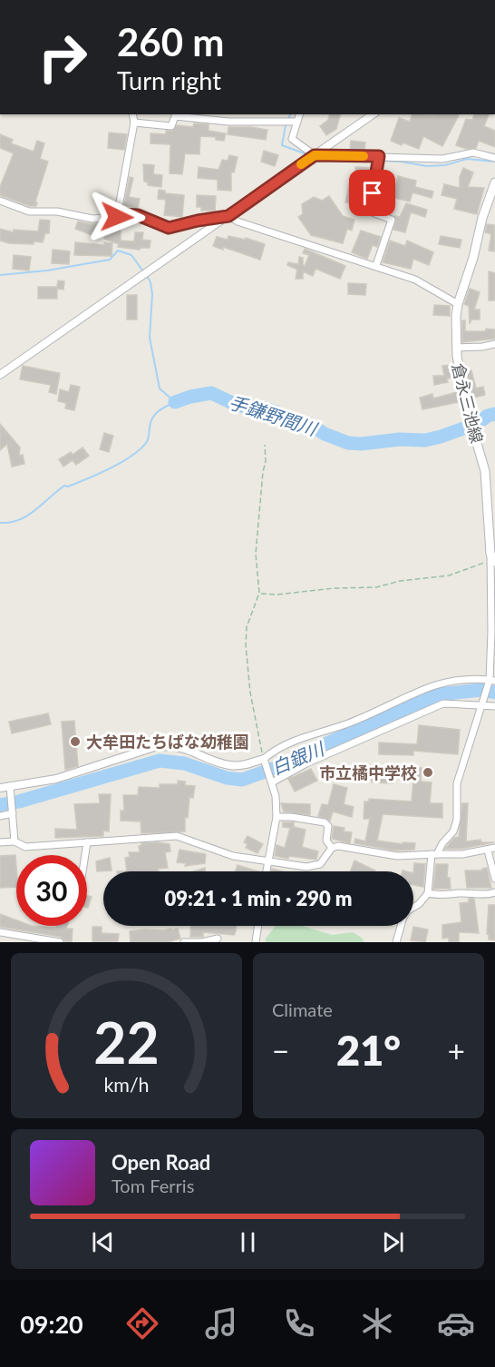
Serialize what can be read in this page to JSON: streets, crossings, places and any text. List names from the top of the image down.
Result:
{
  "streets": {
    "main road": ["倉永三池線"]
  },
  "water": ["手鎌野間川", "白銀川"],
  "places": ["大牟田たちばな幼稚園", "市立橘中学校"],
  "page": {
    "turn": ["260 m", "Turn right"],
    "limit": "30",
    "trip": "09:21 · 1 min · 290 m",
    "tile": "Climate",
    "heat": ["−", "21°", "+"],
    "song": ["Open Road", "Tom Ferris"],
    "tabs": "09:20",
    "gauge": ["22", "km/h"]
  }
}
